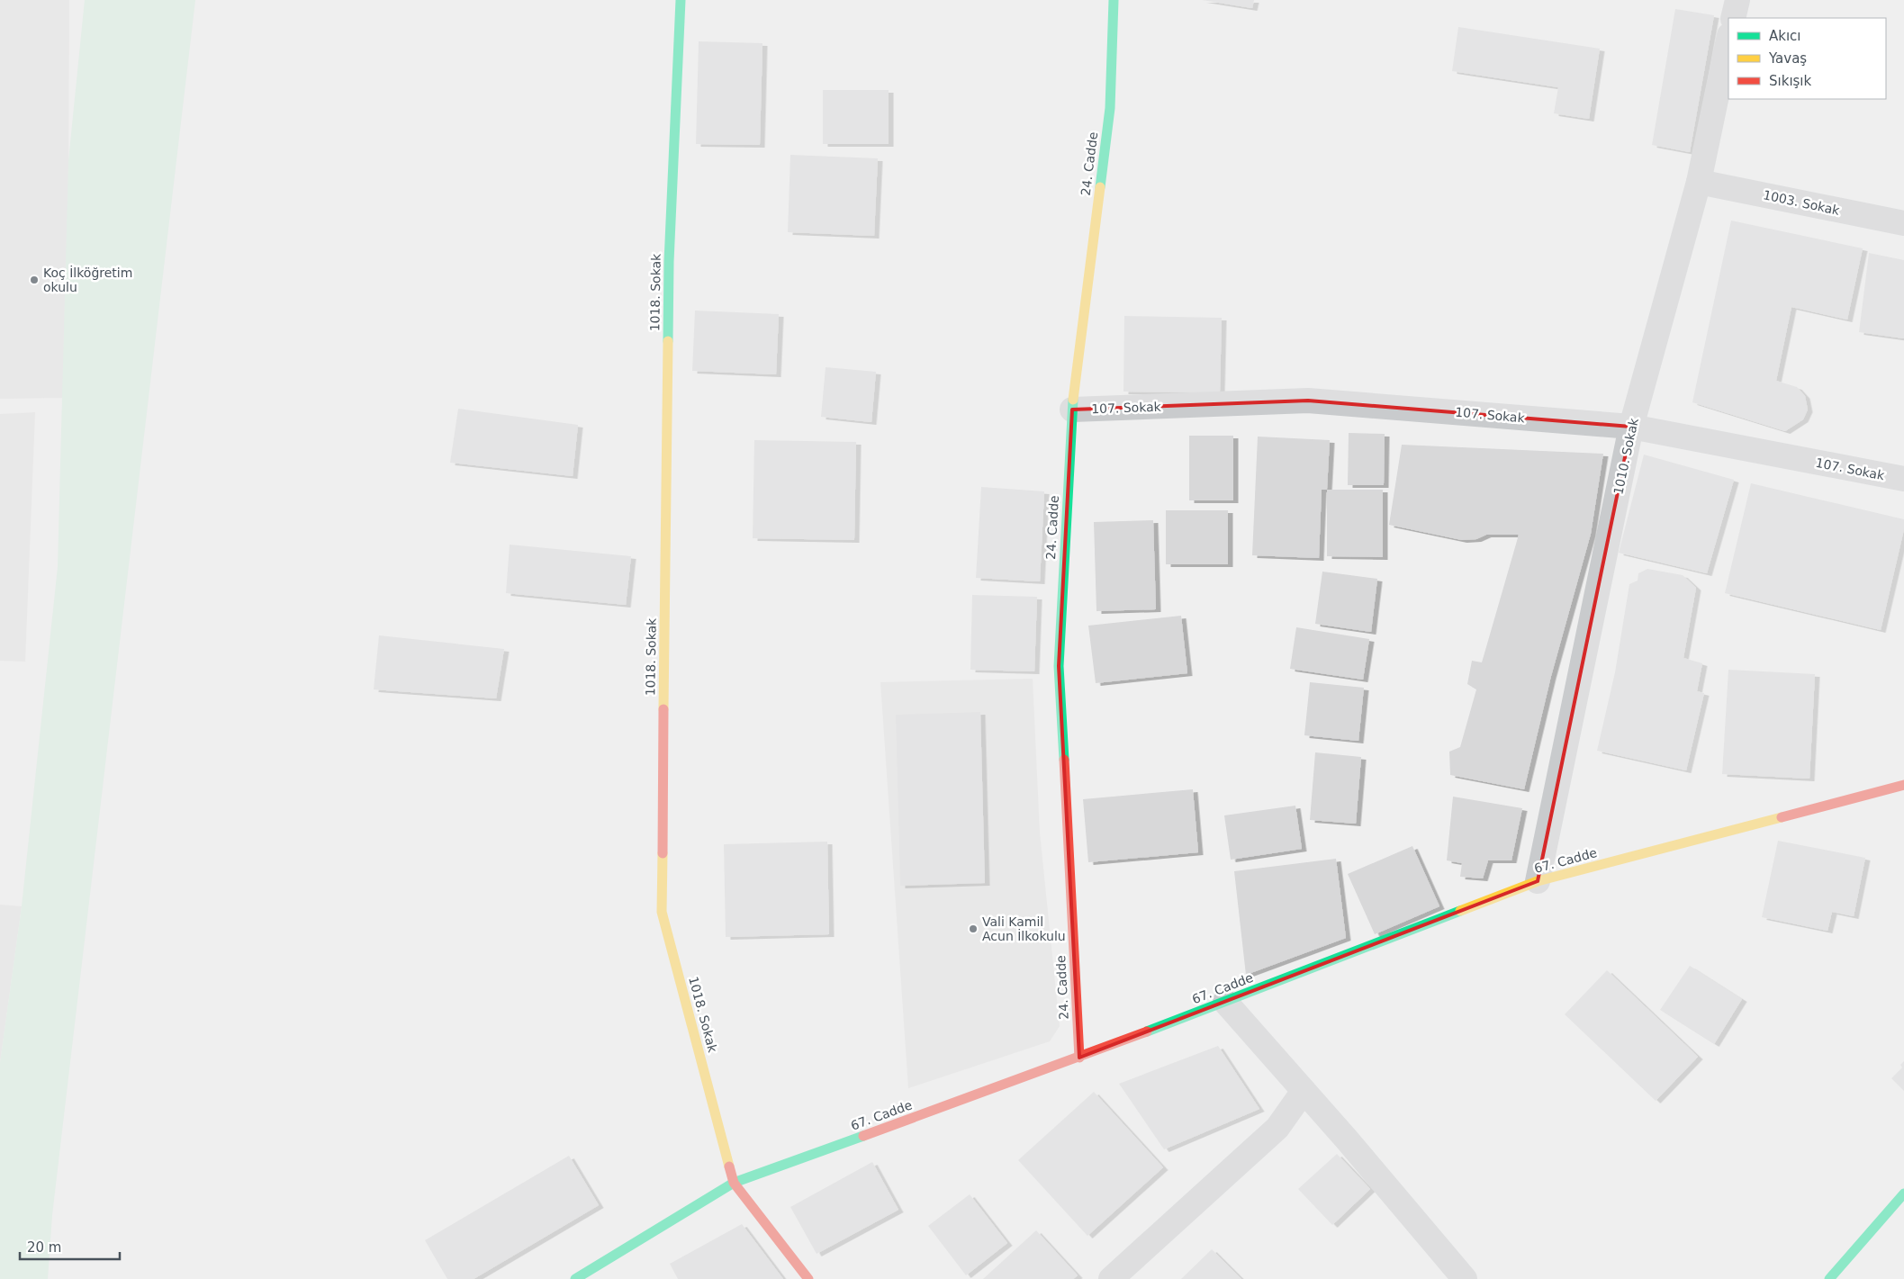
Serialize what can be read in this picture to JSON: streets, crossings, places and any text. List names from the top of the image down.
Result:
{
  "streets": {
    "street": [
      "24. Cadde",
      "1003. Sokak",
      "1018. Sokak",
      "107. Sokak",
      "1010. Sokak",
      "67. Cadde"
    ]
  },
  "crossings": [
    ["24. Cadde", "107. Sokak"],
    ["24. Cadde", "67. Cadde"],
    ["1003. Sokak", "1010. Sokak"],
    ["1018. Sokak", "67. Cadde"],
    ["107. Sokak", "1010. Sokak"],
    ["1010. Sokak", "67. Cadde"]
  ],
  "places": ["Koç İlköğretim okulu", "Vali Kamil Acun İlkokulu"],
  "legend": ["Akıcı", "Yavaş", "Sıkışık"],
  "scale_bar": "20 m"
}
